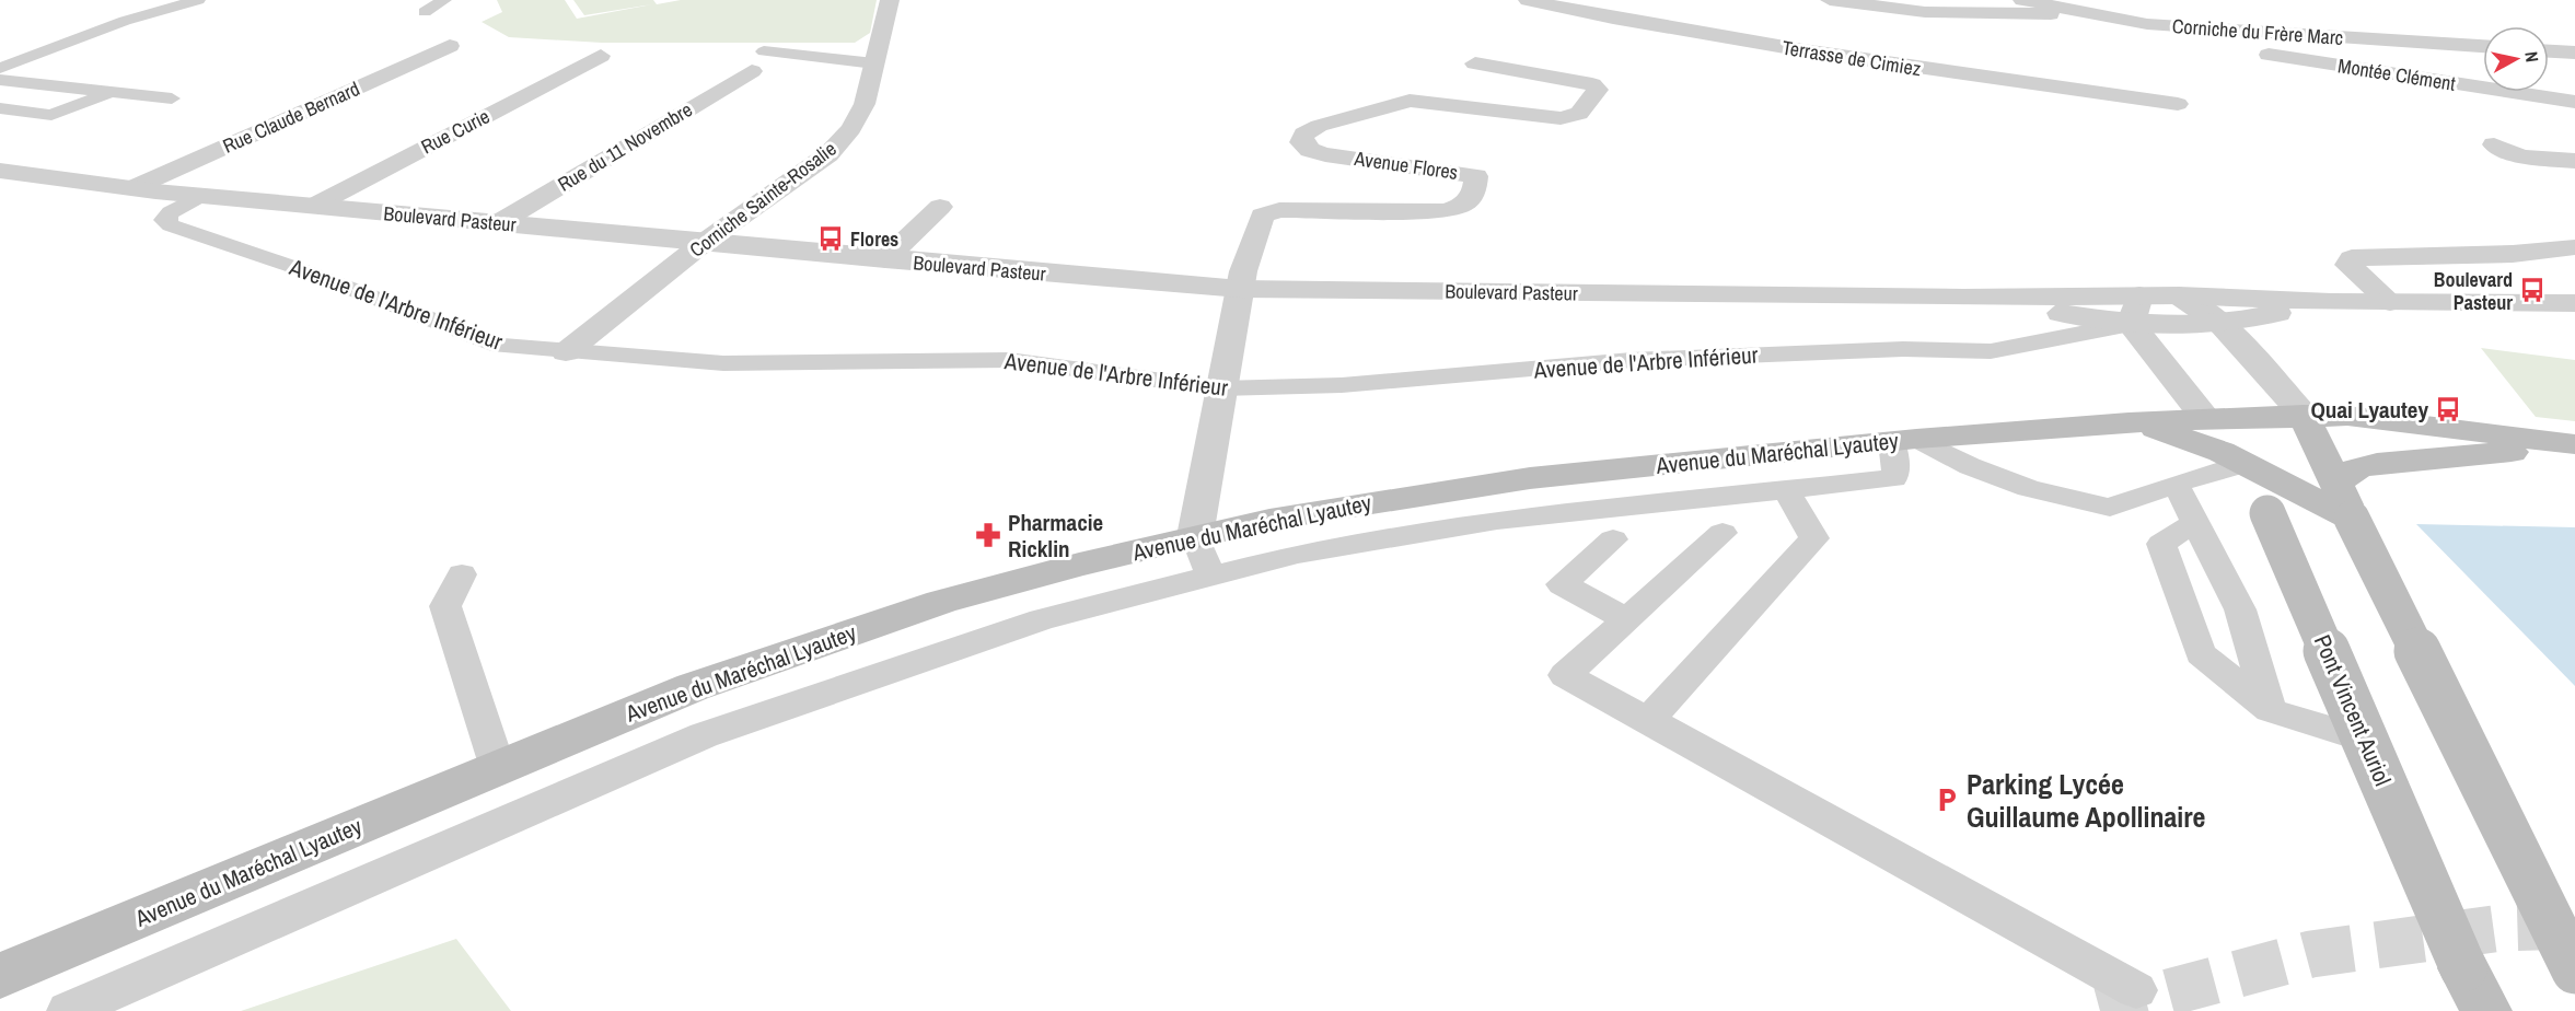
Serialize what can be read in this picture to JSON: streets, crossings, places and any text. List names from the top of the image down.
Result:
{
  "streets": {
    "main road": ["Avenue du Maréchal Lyautey", "Pont Vincent Auriol"],
    "street": [
      "Corniche du Frère Marc",
      "Terrasse de Cimiez",
      "Montée Clément",
      "Rue Claude Bernard",
      "Rue Curie",
      "Rue du 11 Novembre",
      "Avenue Flores",
      "Corniche Sainte-Rosalie",
      "Boulevard Pasteur"
    ],
    "lane": ["Avenue de l'Arbre Inférieur"]
  },
  "crossings": [
    ["Rue Claude Bernard", "Boulevard Pasteur"],
    ["Rue Curie", "Boulevard Pasteur"],
    ["Rue du 11 Novembre", "Boulevard Pasteur"],
    ["Avenue Flores", "Boulevard Pasteur"],
    ["Avenue Flores", "Avenue de l'Arbre Inférieur"],
    ["Avenue Flores", "Avenue du Maréchal Lyautey"],
    ["Corniche Sainte-Rosalie", "Boulevard Pasteur"],
    ["Corniche Sainte-Rosalie", "Avenue de l'Arbre Inférieur"],
    ["Boulevard Pasteur", "Avenue de l'Arbre Inférieur"],
    ["Avenue du Maréchal Lyautey", "Pont Vincent Auriol"]
  ],
  "places": {
    "bus stop": ["Flores", "Boulevard Pasteur", "Quai Lyautey"],
    "pharmacy": ["Pharmacie Ricklin"],
    "parking": ["Parking Lycée Guillaume Apollinaire"]
  },
  "north": "right"
}
